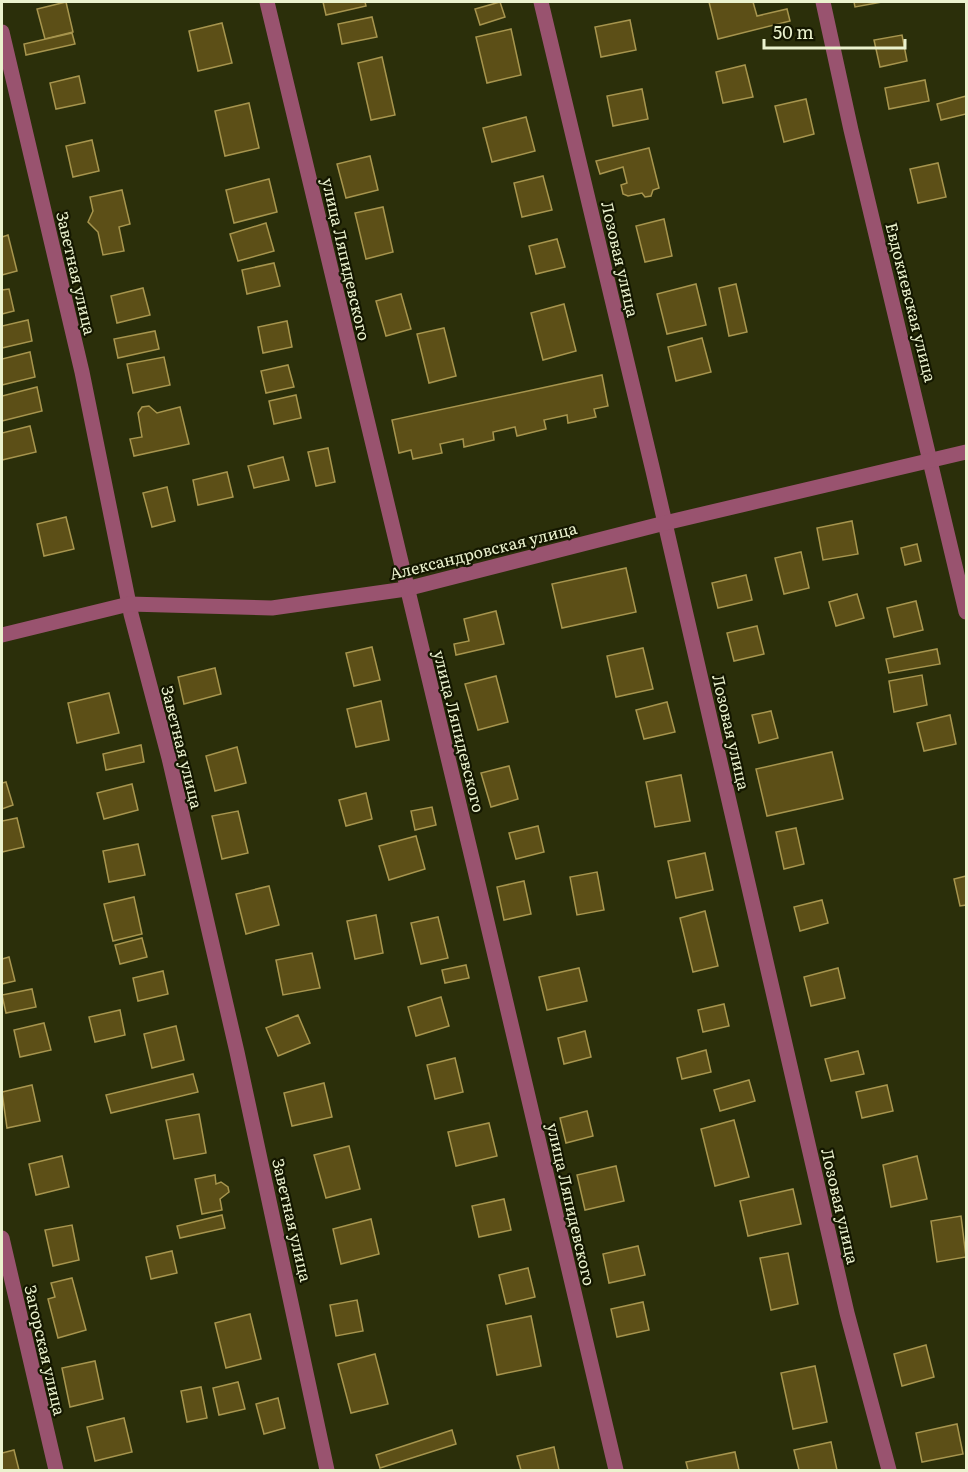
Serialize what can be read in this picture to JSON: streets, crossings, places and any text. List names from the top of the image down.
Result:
{
  "streets": {
    "street": [
      "улица Ляпидевского",
      "Лозовая улица",
      "Заветная улица",
      "Евдокиевская улица",
      "Александровская улица",
      "Загорская улица"
    ]
  },
  "crossings": [
    ["улица Ляпидевского", "Александровская улица"],
    ["Лозовая улица", "Александровская улица"],
    ["Заветная улица", "Александровская улица"],
    ["Евдокиевская улица", "Александровская улица"]
  ],
  "scale_bar": "50 m"
}
